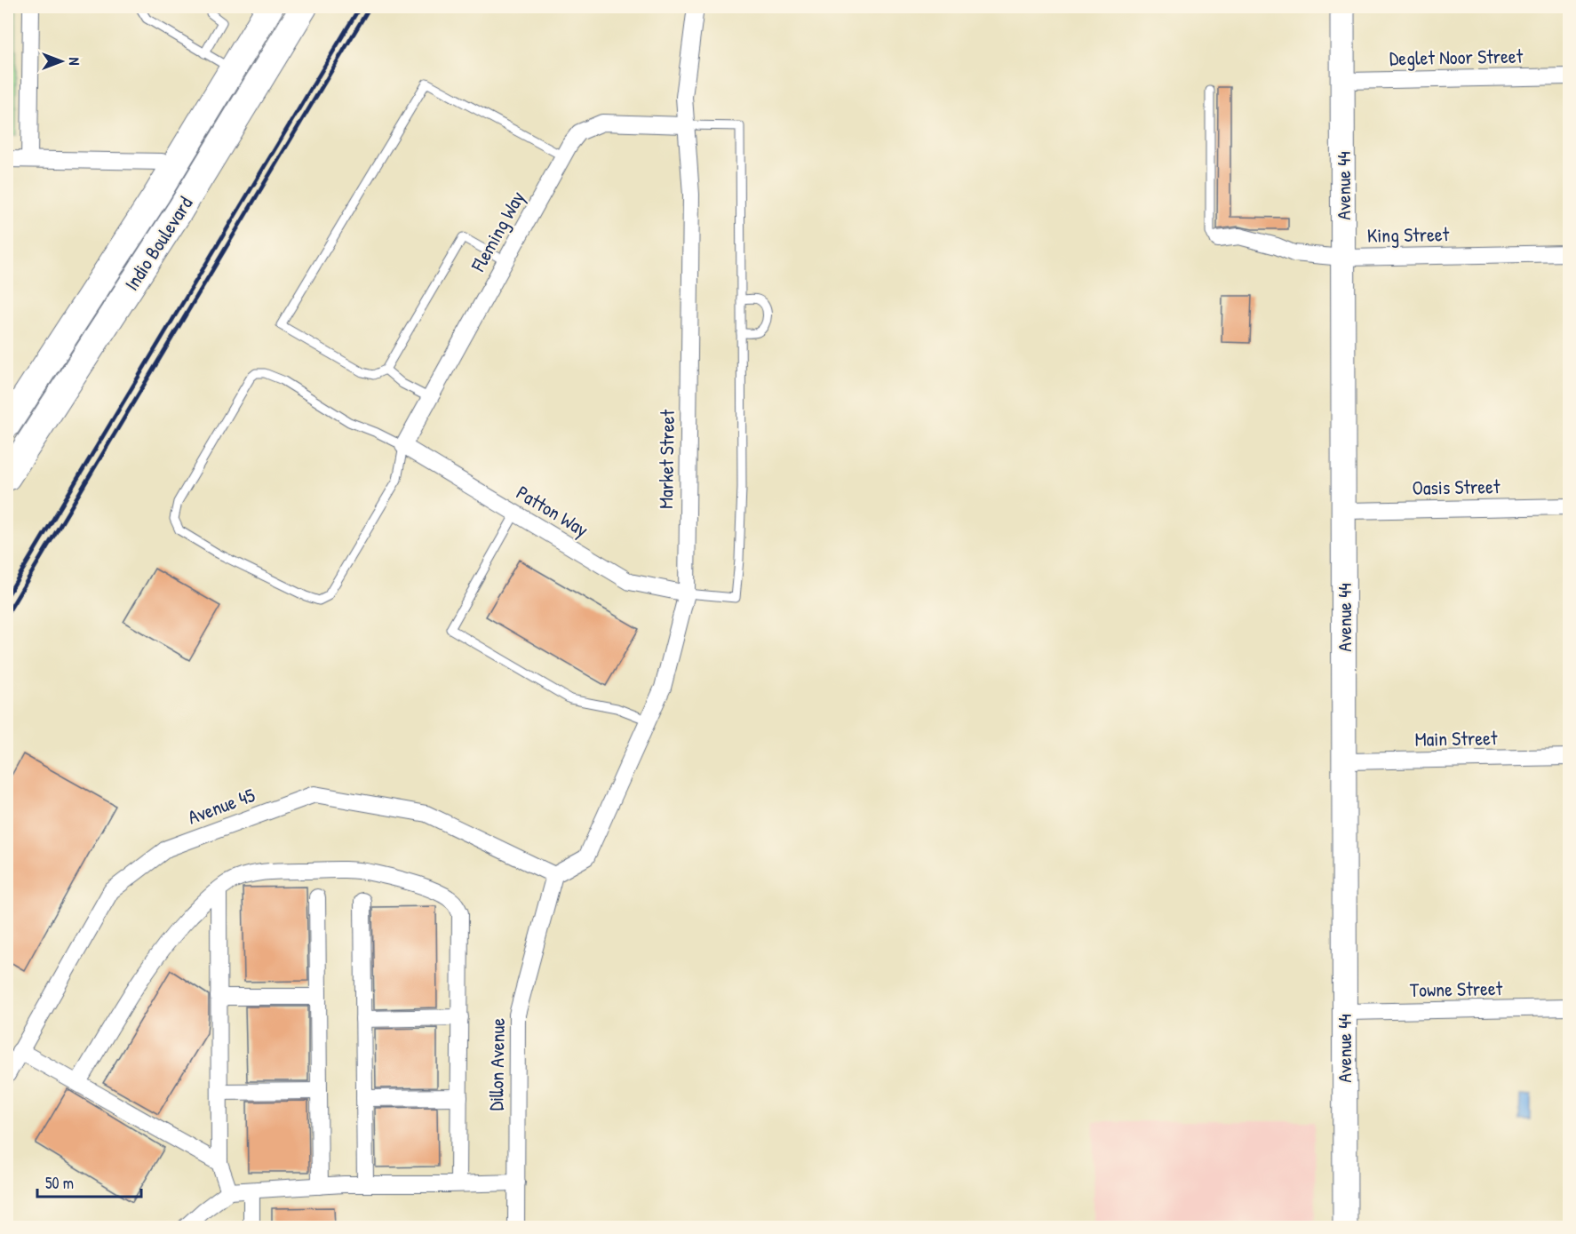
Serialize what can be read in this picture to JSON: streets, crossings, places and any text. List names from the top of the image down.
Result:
{
  "streets": {
    "main road": ["Indio Boulevard"],
    "street": [
      "Deglet Noor Street",
      "Avenue 44",
      "Fleming Way",
      "King Street",
      "Market Street",
      "Oasis Street",
      "Patton Way",
      "Main Street",
      "Avenue 45",
      "Towne Street",
      "Dillon Avenue"
    ]
  },
  "crossings": [
    ["Deglet Noor Street", "Avenue 44"],
    ["Avenue 44", "King Street"],
    ["Avenue 44", "Oasis Street"],
    ["Avenue 44", "Main Street"],
    ["Avenue 44", "Towne Street"],
    ["Fleming Way", "Market Street"],
    ["Fleming Way", "Patton Way"],
    ["Market Street", "Patton Way"],
    ["Market Street", "Avenue 45"],
    ["Market Street", "Dillon Avenue"],
    ["Avenue 45", "Dillon Avenue"]
  ],
  "scale_bar": "50 m",
  "north": "right"
}
